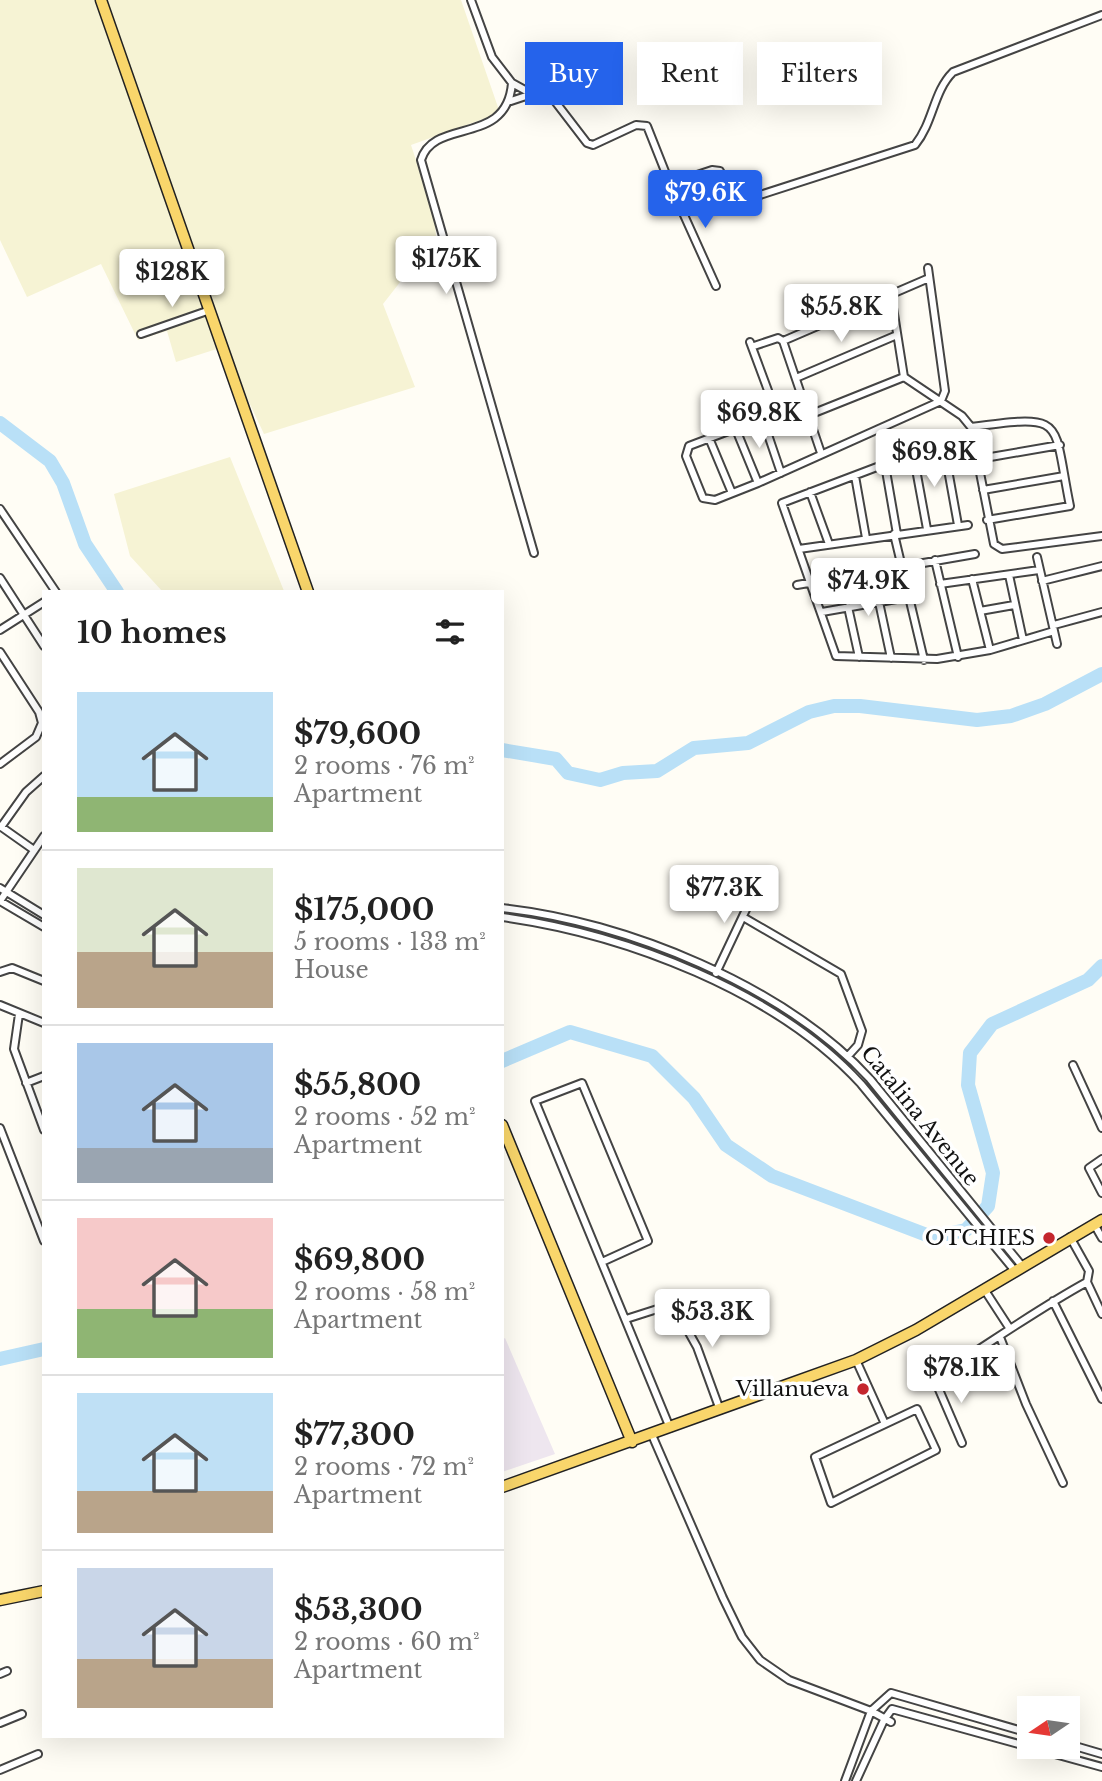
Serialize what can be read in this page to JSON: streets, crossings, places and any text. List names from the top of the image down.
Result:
{
  "streets": {
    "street": ["Catalina Avenue"]
  },
  "places": ["OTCHIES", "Villanueva"],
  "north": "left",
  "page": {
    "chip": ["Buy", "Rent", "Filters"],
    "price": [
      "$79.6K",
      "$175K",
      "$128K",
      "$55.8K",
      "$69.8K",
      "$69.8K",
      "$74.9K",
      "$77.3K",
      "$53.3K",
      "$78.1K"
    ],
    "heading": "10 homes",
    "list": [
      {
        "name": "$79,600",
        "note": "2 rooms · 76 m² · Apartment"
      },
      {
        "name": "$175,000",
        "note": "5 rooms · 133 m² · House"
      },
      {
        "name": "$55,800",
        "note": "2 rooms · 52 m² · Apartment"
      },
      {
        "name": "$69,800",
        "note": "2 rooms · 58 m² · Apartment"
      },
      {
        "name": "$77,300",
        "note": "2 rooms · 72 m² · Apartment"
      },
      {
        "name": "$53,300",
        "note": "2 rooms · 60 m² · Apartment"
      }
    ]
  }
}
